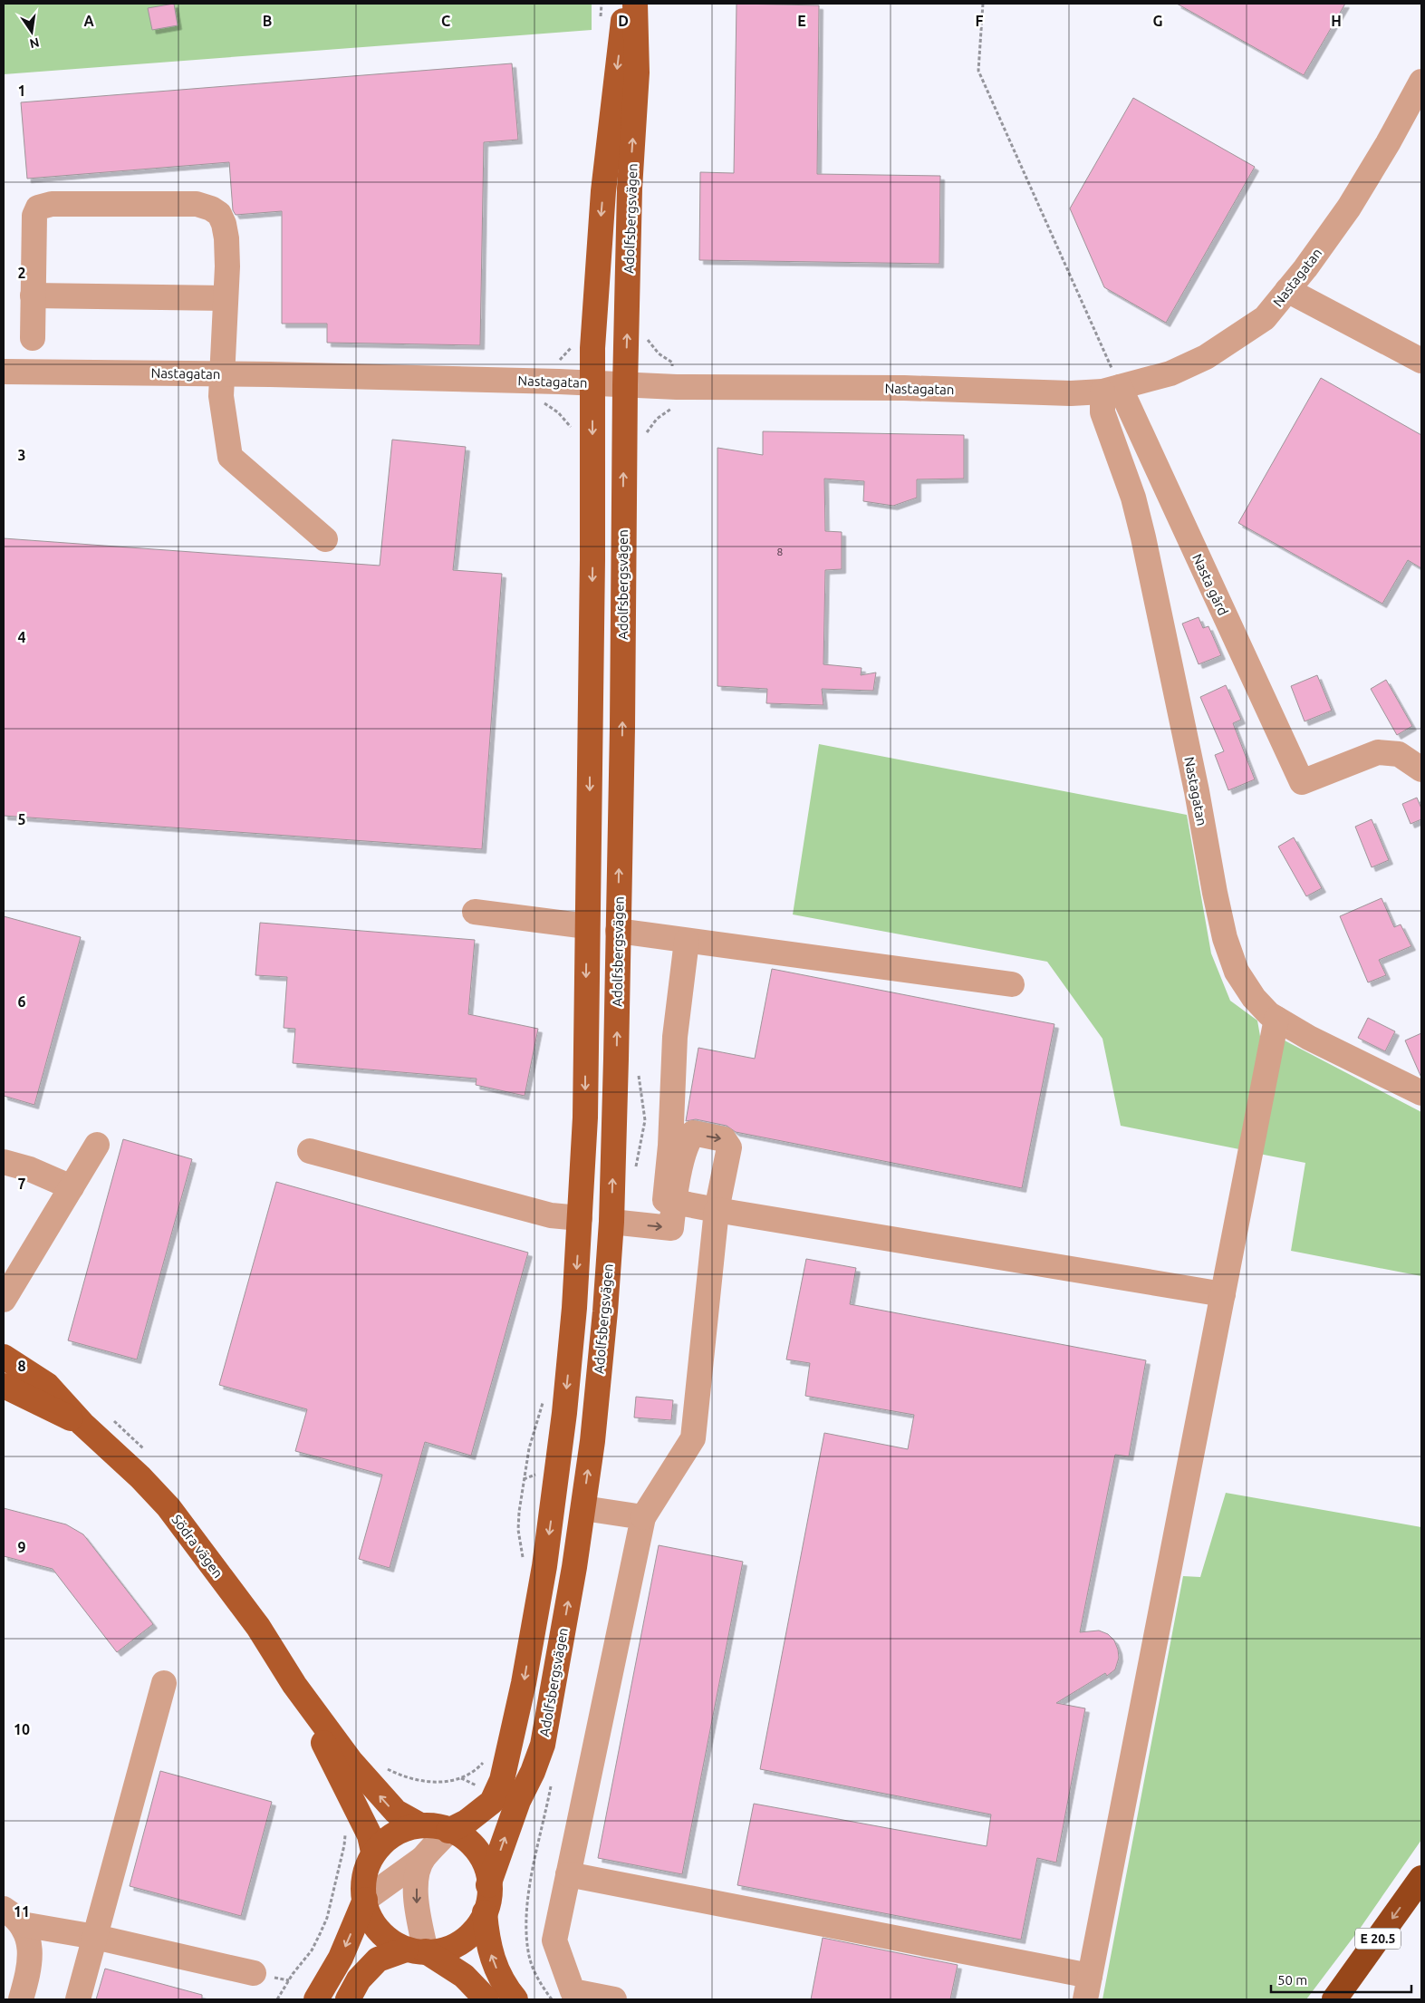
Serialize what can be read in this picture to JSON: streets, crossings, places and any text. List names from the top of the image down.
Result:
{
  "streets": {
    "highway": ["E 20.5"],
    "main road": ["Adolfsbergsvägen", "Södra vägen"],
    "street": ["Nastagatan", "Nasta gård"]
  },
  "crossings": [
    ["Adolfsbergsvägen", "Nastagatan"],
    ["Nastagatan", "Nasta gård"]
  ],
  "house_numbers": ["8"],
  "scale_bar": "50 m",
  "north": "bottom",
  "grid": {
    "columns": [
      "A",
      "B",
      "C",
      "D",
      "E",
      "F",
      "G",
      "H"
    ],
    "rows": [
      "1",
      "2",
      "3",
      "4",
      "5",
      "6",
      "7",
      "8",
      "9",
      "10",
      "11"
    ]
  }
}
